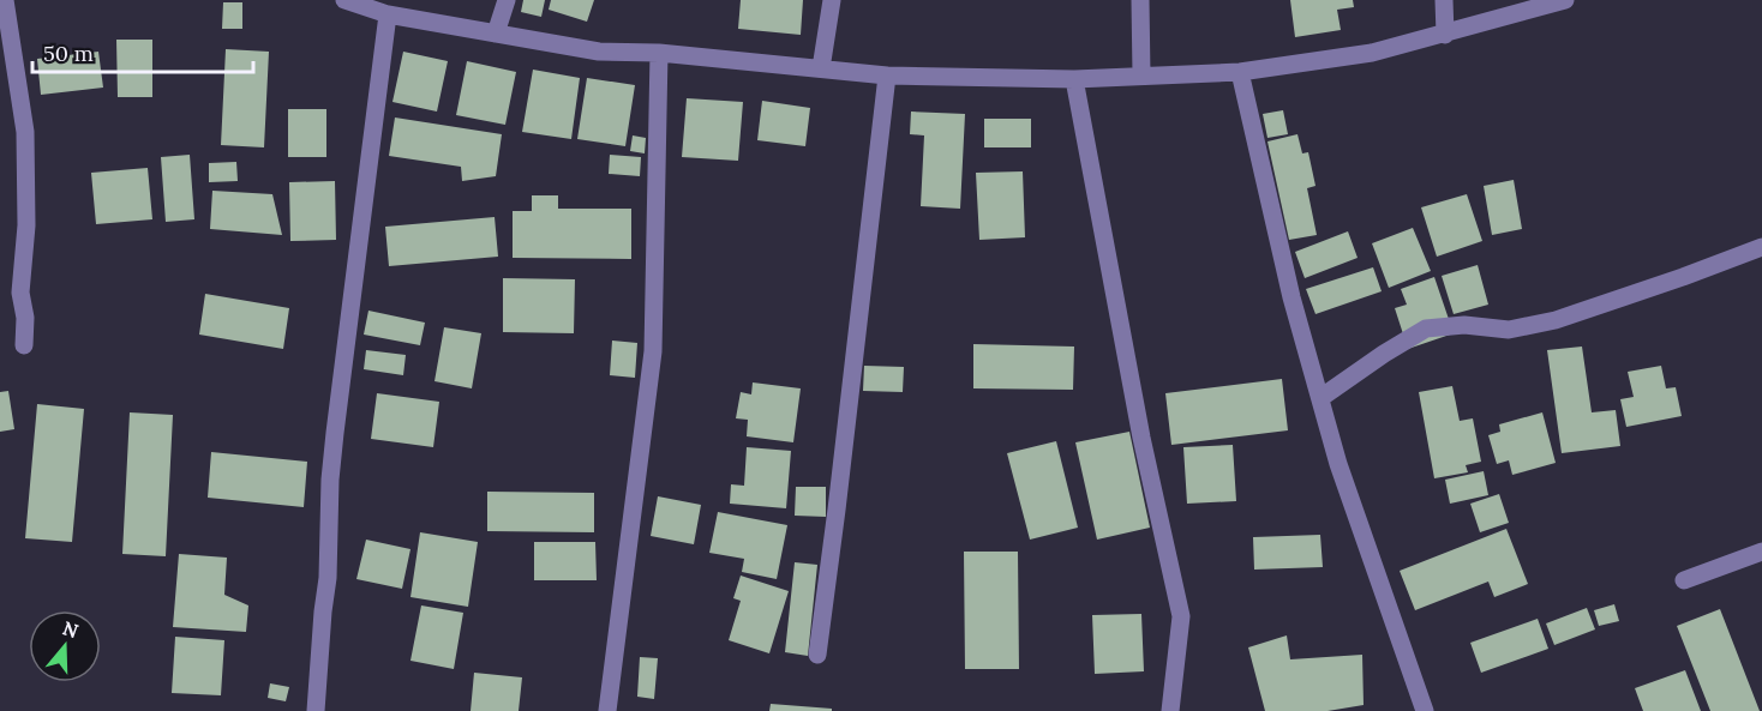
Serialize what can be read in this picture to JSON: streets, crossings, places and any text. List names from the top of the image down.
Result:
{
  "scale_bar": "50 m",
  "north": "top"
}
